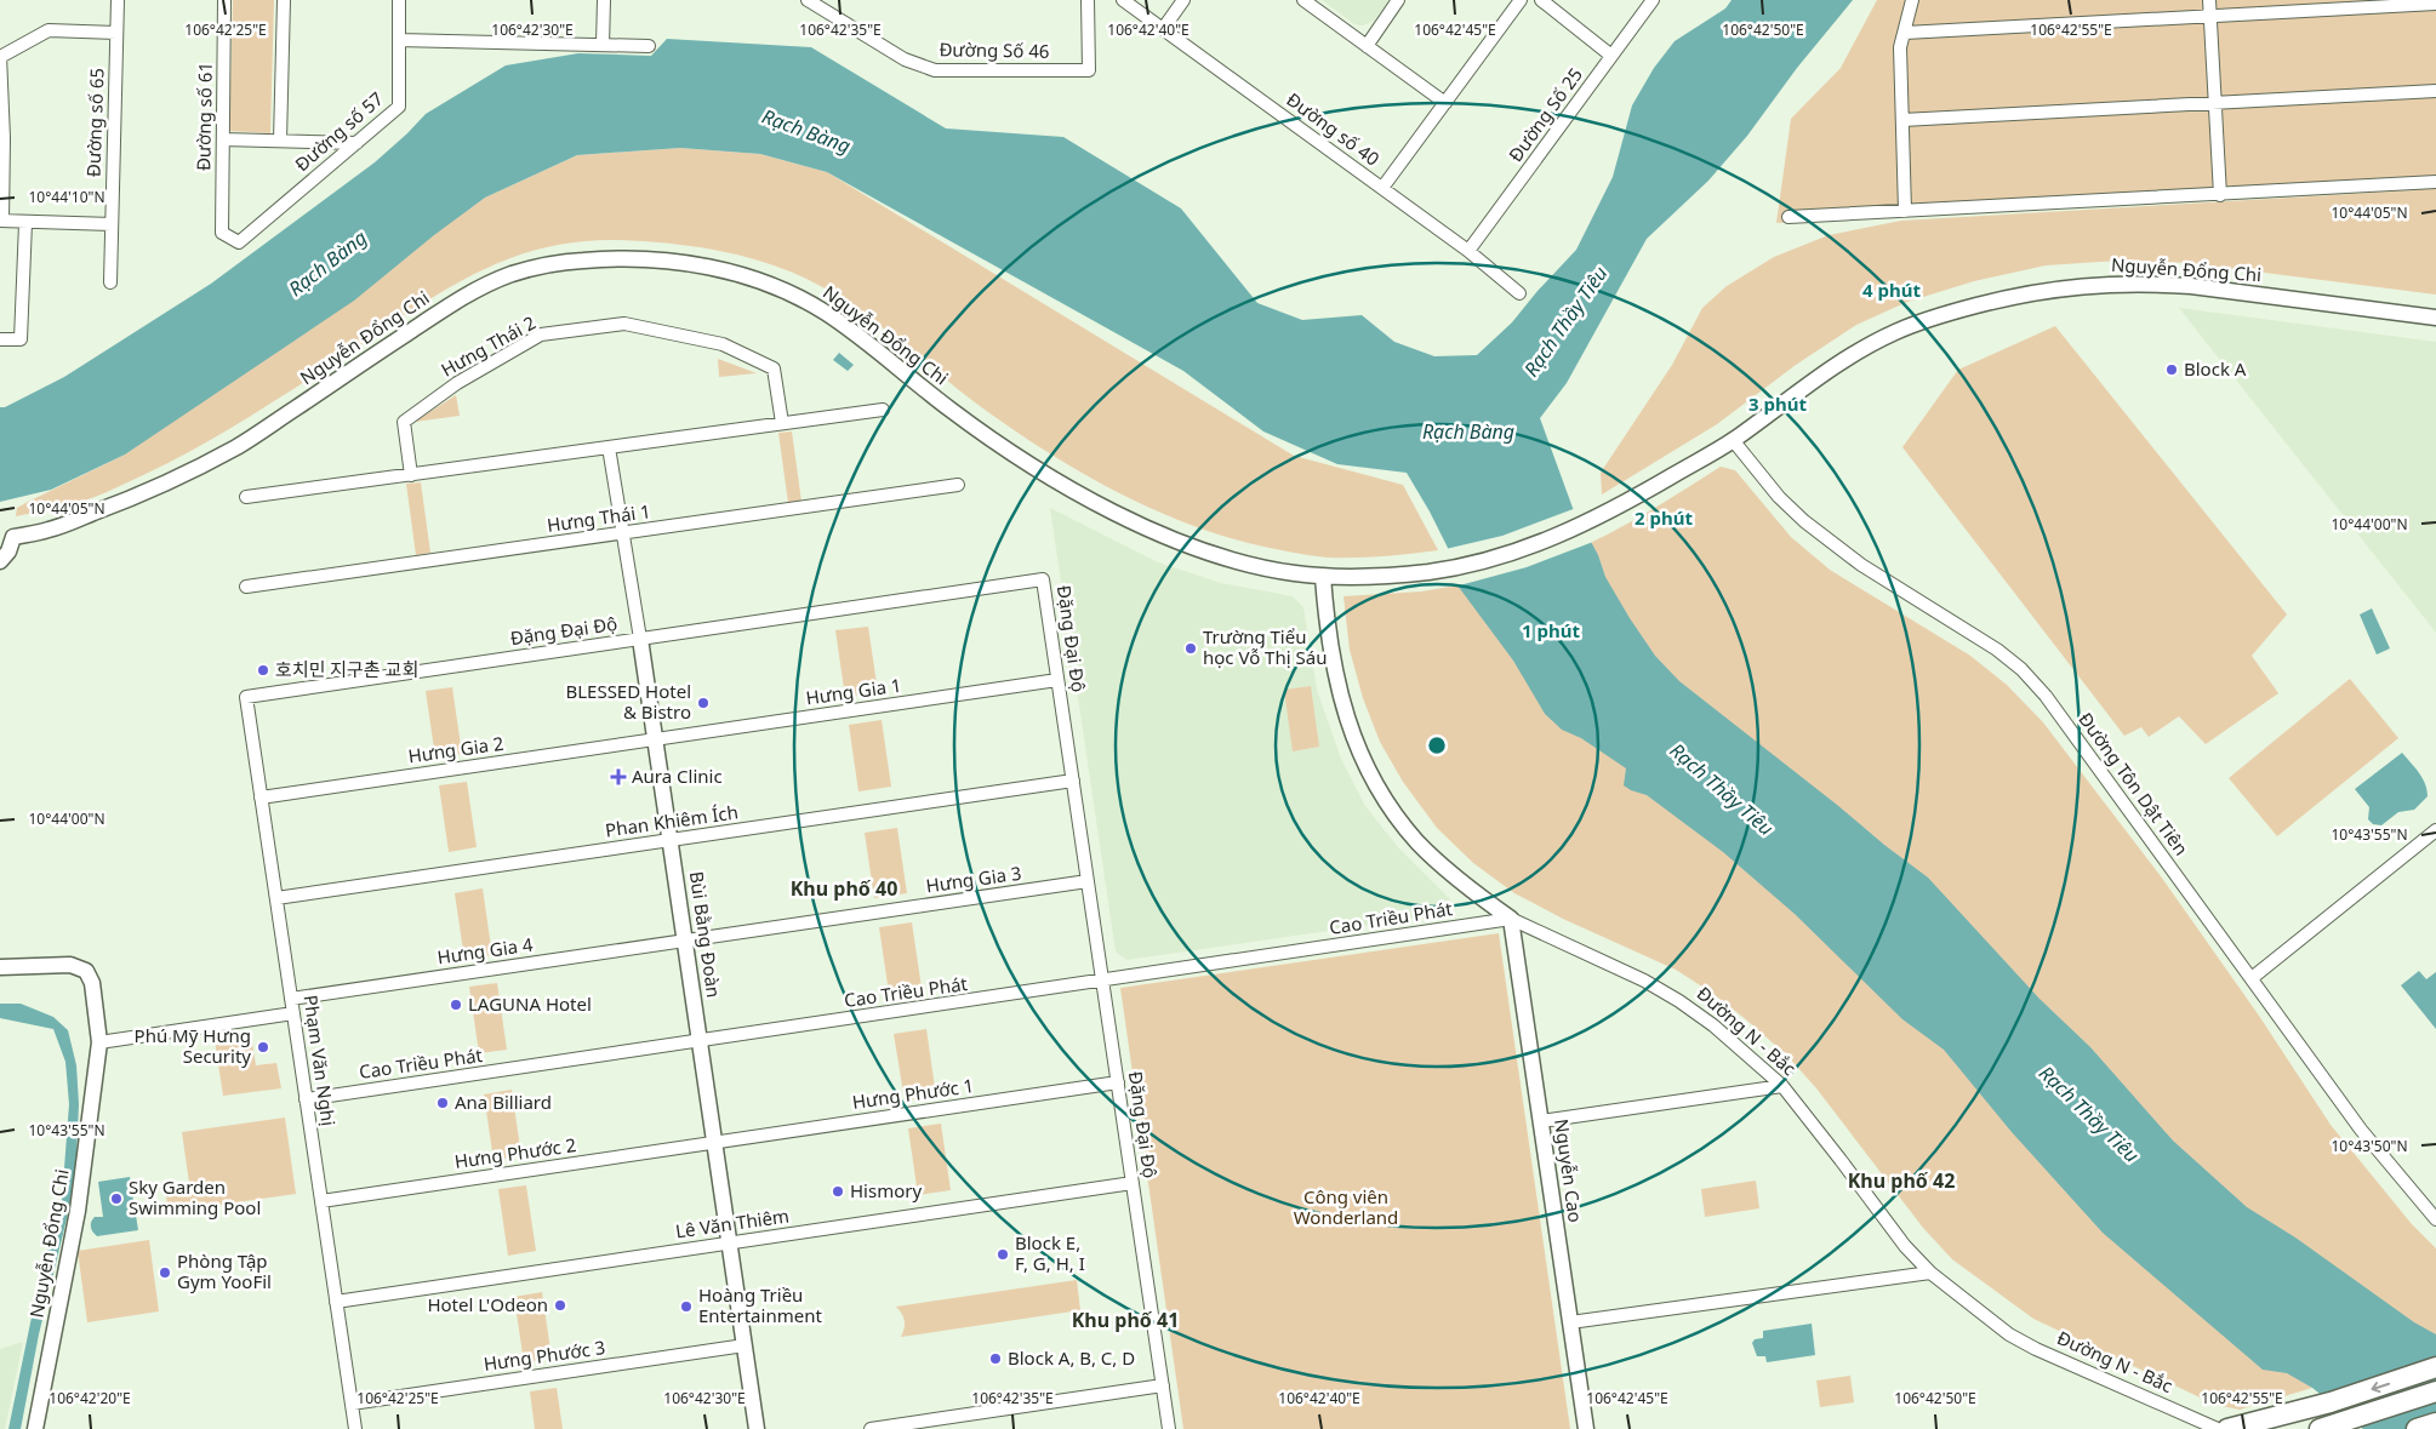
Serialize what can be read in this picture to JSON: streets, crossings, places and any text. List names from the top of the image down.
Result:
{
  "streets": {
    "street": [
      "Đường Số 46",
      "Đường Số 25",
      "Đường số 61",
      "Đường số 65",
      "Đường số 40",
      "Đường số 57",
      "Nguyễn Đổng Chi",
      "Hưng Thái 2",
      "Hưng Thái 1",
      "Đặng Đại Độ",
      "Hưng Gia 1",
      "Hưng Gia 2",
      "Đường Tôn Dật Tiên",
      "Phan Khiêm Ích",
      "Hưng Gia 3",
      "Cao Triều Phát",
      "Bùi Bằng Đoàn",
      "Hưng Gia 4",
      "Đường N - Bắc",
      "Phạm Văn Nghị",
      "Hưng Phước 1",
      "Hưng Phước 2",
      "Nguyễn Cao",
      "Lê Văn Thiêm",
      "Hưng Phước 3"
    ]
  },
  "crossings": [
    ["Đường Số 25", "Đường số 40"],
    ["Đường số 61", "Đường số 57"],
    ["Nguyễn Đổng Chi", "Đường Tôn Dật Tiên"],
    ["Nguyễn Đổng Chi", "Đường N - Bắc"],
    ["Hưng Thái 1", "Bùi Bằng Đoàn"],
    ["Đặng Đại Độ", "Hưng Gia 1"],
    ["Đặng Đại Độ", "Phan Khiêm Ích"],
    ["Đặng Đại Độ", "Hưng Gia 3"],
    ["Đặng Đại Độ", "Cao Triều Phát"],
    ["Đặng Đại Độ", "Bùi Bằng Đoàn"],
    ["Đặng Đại Độ", "Phạm Văn Nghị"],
    ["Đặng Đại Độ", "Hưng Phước 1"],
    ["Đặng Đại Độ", "Lê Văn Thiêm"],
    ["Hưng Gia 1", "Hưng Gia 2"],
    ["Hưng Gia 1", "Bùi Bằng Đoàn"],
    ["Hưng Gia 2", "Bùi Bằng Đoàn"],
    ["Hưng Gia 2", "Phạm Văn Nghị"],
    ["Phan Khiêm Ích", "Bùi Bằng Đoàn"],
    ["Phan Khiêm Ích", "Phạm Văn Nghị"],
    ["Hưng Gia 3", "Bùi Bằng Đoàn"],
    ["Hưng Gia 3", "Hưng Gia 4"],
    ["Cao Triều Phát", "Bùi Bằng Đoàn"],
    ["Cao Triều Phát", "Đường N - Bắc"],
    ["Cao Triều Phát", "Phạm Văn Nghị"],
    ["Cao Triều Phát", "Nguyễn Cao"],
    ["Bùi Bằng Đoàn", "Hưng Gia 4"],
    ["Bùi Bằng Đoàn", "Hưng Phước 1"],
    ["Bùi Bằng Đoàn", "Hưng Phước 2"],
    ["Bùi Bằng Đoàn", "Lê Văn Thiêm"],
    ["Bùi Bằng Đoàn", "Hưng Phước 3"],
    ["Hưng Gia 4", "Phạm Văn Nghị"],
    ["Đường N - Bắc", "Nguyễn Cao"],
    ["Phạm Văn Nghị", "Hưng Phước 2"],
    ["Phạm Văn Nghị", "Lê Văn Thiêm"],
    ["Phạm Văn Nghị", "Hưng Phước 3"],
    ["Hưng Phước 1", "Hưng Phước 2"]
  ],
  "districts": ["Khu phố 40", "Khu phố 42", "Khu phố 41"],
  "water": ["Rạch Bàng", "Rạch Thầy Tiêu"],
  "parks": ["Công viên Wonderland"],
  "places": {
    "other": [
      "Block A",
      "Trường Tiểu học Vỗ Thị Sáu",
      "호치민 지구촌 교회",
      "BLESSED Hotel & Bistro",
      "LAGUNA Hotel",
      "Phú Mỹ Hưng Security",
      "Ana Billiard",
      "Hismory",
      "Sky Garden Swimming Pool",
      "Block E, F, G, H, I",
      "Phòng Tập Gym YooFil",
      "Hotel L'Odeon",
      "Hoàng Triều Entertainment",
      "Block A, B, C, D"
    ],
    "health": ["Aura Clinic"]
  },
  "coordinates": [
    "106°42'25\"E",
    "106°42'30\"E",
    "106°42'35\"E",
    "106°42'40\"E",
    "106°42'45\"E",
    "106°42'50\"E",
    "106°42'55\"E",
    "10°44'10\"N",
    "10°44'05\"N",
    "10°44'00\"N",
    "10°43'55\"N",
    "10°43'50\"N",
    "106°42'20\"E"
  ],
  "rings": [
    "4 phút",
    "3 phút",
    "2 phút",
    "1 phút"
  ]
}
